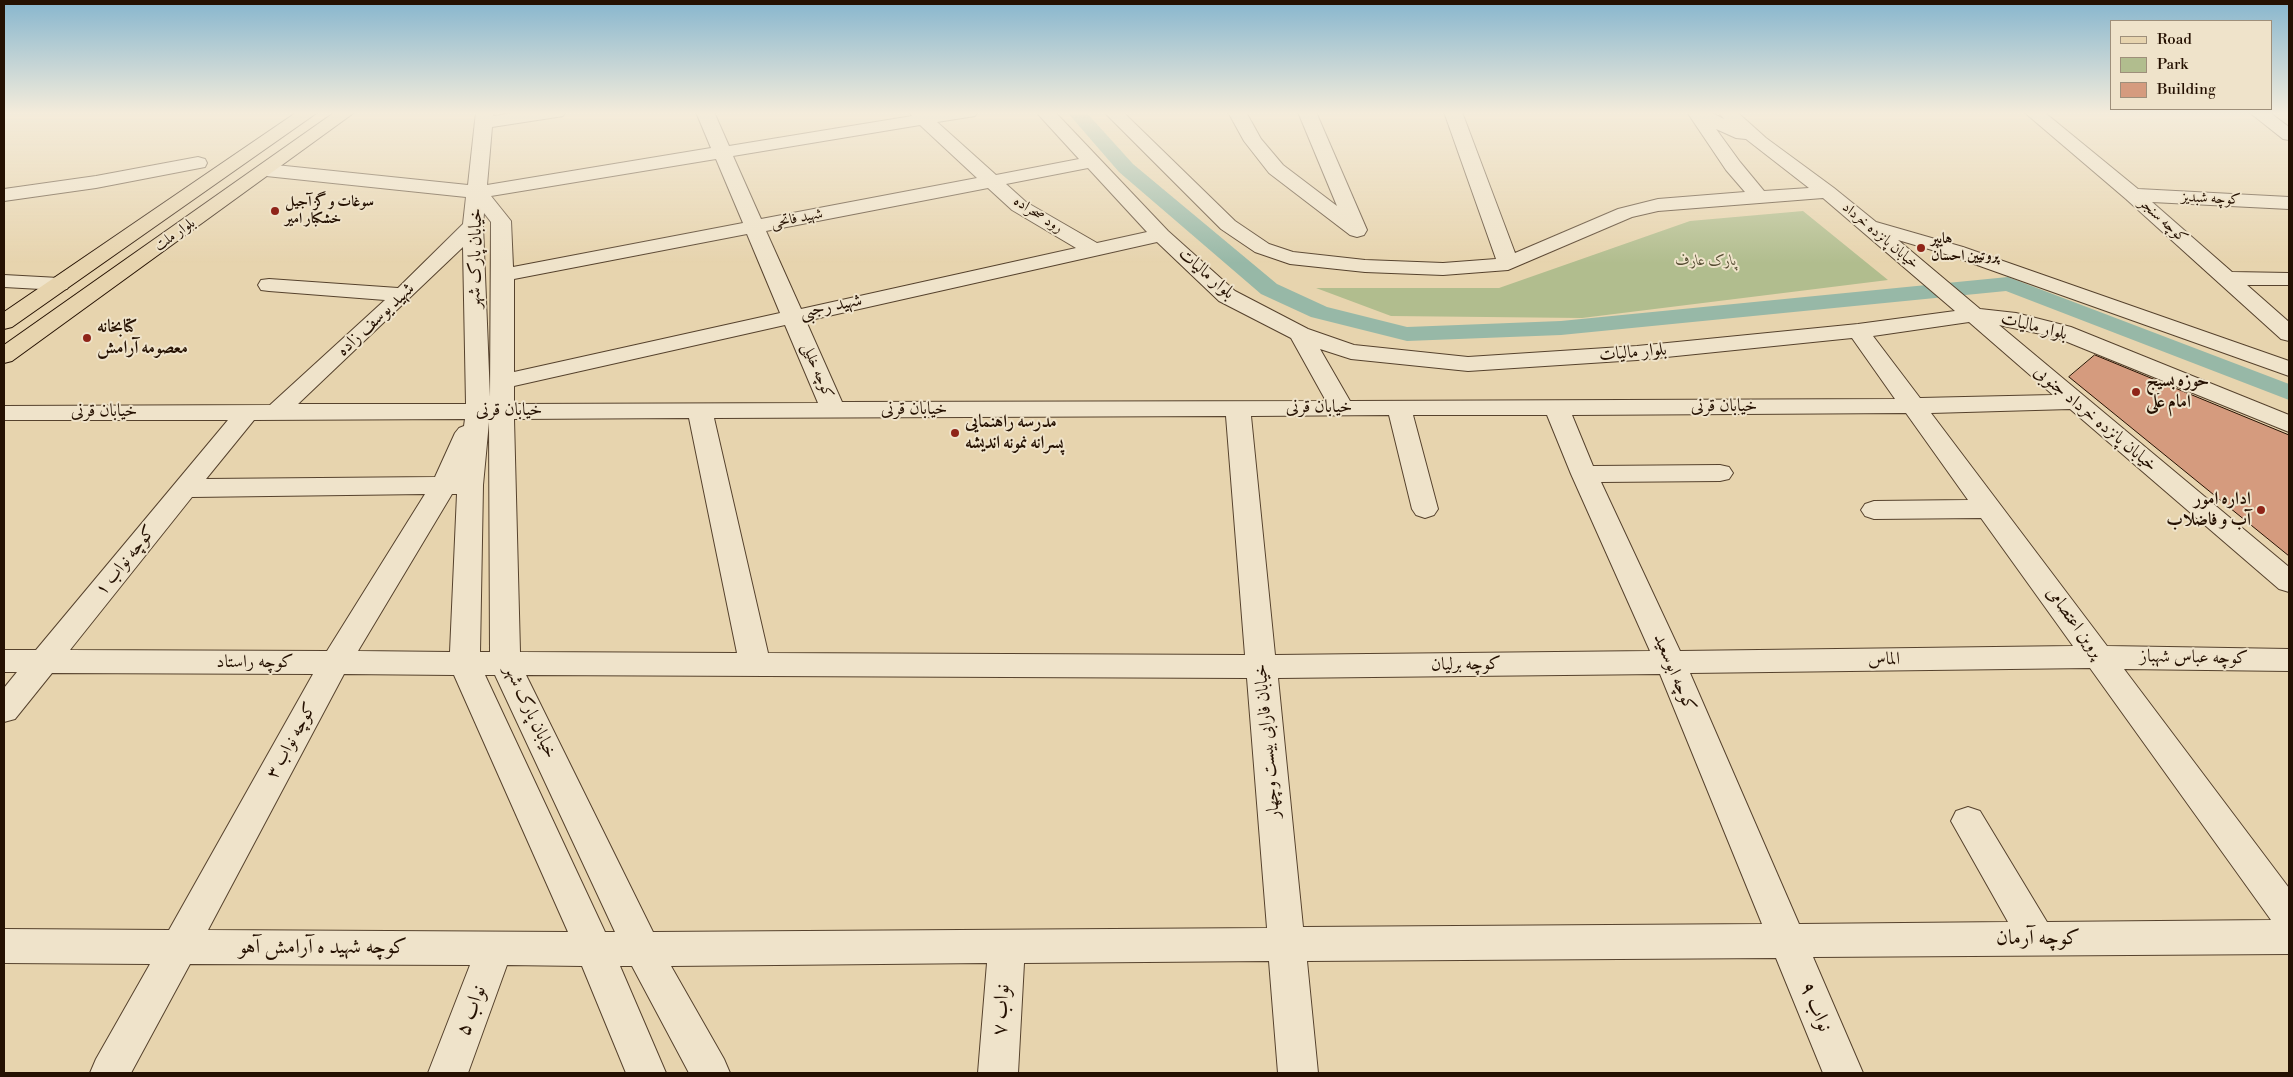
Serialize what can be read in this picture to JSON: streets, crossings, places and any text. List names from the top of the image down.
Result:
{
  "streets": {
    "main road": ["بلوار ملت"],
    "street": [
      "کوچه شبدیز",
      "رود صحراده",
      "شهید فاتحی",
      "کوچه سنجر",
      "خیابان پانزده خرداد",
      "خیابان پارک شهر",
      "بلوار مالیات",
      "شهید رجبی",
      "شهید یوسف زاده",
      "کوچه خلیلی",
      "خیابان قرنی",
      "خیابان پانزده خرداد جنوبی",
      "کوچه نواب ۱",
      "پروین اعتصامی",
      "کوچه عباس شهباز",
      "الماس",
      "کوچه راستاد",
      "کوچه برلیان",
      "کوچه ابوسعید",
      "کوچه نواب ۳",
      "خیابان فارابی بیست وچهار",
      "کوچه آرمان",
      "کوچه شهید ه آرامش آهو",
      "نواب ۹",
      "نواب ۷",
      "نواب ۵"
    ]
  },
  "crossings": [
    ["کوچه شبدیز", "کوچه سنجر"],
    ["رود صحراده", "شهید فاتحی"],
    ["رود صحراده", "شهید رجبی"],
    ["شهید فاتحی", "خیابان پارک شهر"],
    ["شهید فاتحی", "کوچه خلیلی"],
    ["خیابان پانزده خرداد", "بلوار مالیات"],
    ["خیابان پانزده خرداد", "خیابان پانزده خرداد جنوبی"],
    ["خیابان پارک شهر", "شهید رجبی"],
    ["خیابان پارک شهر", "شهید یوسف زاده"],
    ["خیابان پارک شهر", "خیابان قرنی"],
    ["خیابان پارک شهر", "کوچه راستاد"],
    ["خیابان پارک شهر", "کوچه نواب ۳"],
    ["خیابان پارک شهر", "کوچه شهید ه آرامش آهو"],
    ["بلوار مالیات", "شهید رجبی"],
    ["بلوار مالیات", "خیابان پانزده خرداد جنوبی"],
    ["بلوار مالیات", "پروین اعتصامی"],
    ["شهید رجبی", "کوچه خلیلی"],
    ["شهید رجبی", "خیابان قرنی"],
    ["شهید یوسف زاده", "خیابان قرنی"],
    ["کوچه خلیلی", "خیابان قرنی"],
    ["خیابان قرنی", "خیابان پانزده خرداد جنوبی"],
    ["خیابان قرنی", "کوچه نواب ۱"],
    ["خیابان قرنی", "پروین اعتصامی"],
    ["خیابان قرنی", "کوچه ابوسعید"],
    ["خیابان قرنی", "خیابان فارابی بیست وچهار"],
    ["کوچه نواب ۱", "کوچه راستاد"],
    ["پروین اعتصامی", "کوچه عباس شهباز"],
    ["پروین اعتصامی", "الماس"],
    ["کوچه عباس شهباز", "الماس"],
    ["الماس", "کوچه برلیان"],
    ["الماس", "کوچه ابوسعید"],
    ["کوچه راستاد", "کوچه برلیان"],
    ["کوچه راستاد", "کوچه نواب ۳"],
    ["کوچه برلیان", "کوچه ابوسعید"],
    ["کوچه برلیان", "خیابان فارابی بیست وچهار"],
    ["کوچه ابوسعید", "کوچه آرمان"],
    ["کوچه ابوسعید", "نواب ۹"],
    ["کوچه نواب ۳", "کوچه شهید ه آرامش آهو"],
    ["خیابان فارابی بیست وچهار", "کوچه آرمان"],
    ["خیابان فارابی بیست وچهار", "کوچه شهید ه آرامش آهو"],
    ["کوچه آرمان", "کوچه شهید ه آرامش آهو"],
    ["کوچه آرمان", "نواب ۹"],
    ["کوچه شهید ه آرامش آهو", "نواب ۷"],
    ["کوچه شهید ه آرامش آهو", "نواب ۵"]
  ],
  "parks": ["پارک عارف"],
  "places": [
    "سوغات و گز آجیل خشکبار امیر",
    "هایپر پروتیین احسان",
    "کتابخانه معصومه آرامش",
    "حوزه بسیج امام علی",
    "مدرسه راهنمایی پسرانه نمونه اندیشه",
    "اداره امور آب و فاضلاب"
  ],
  "legend": ["Road", "Park", "Building"]
}
